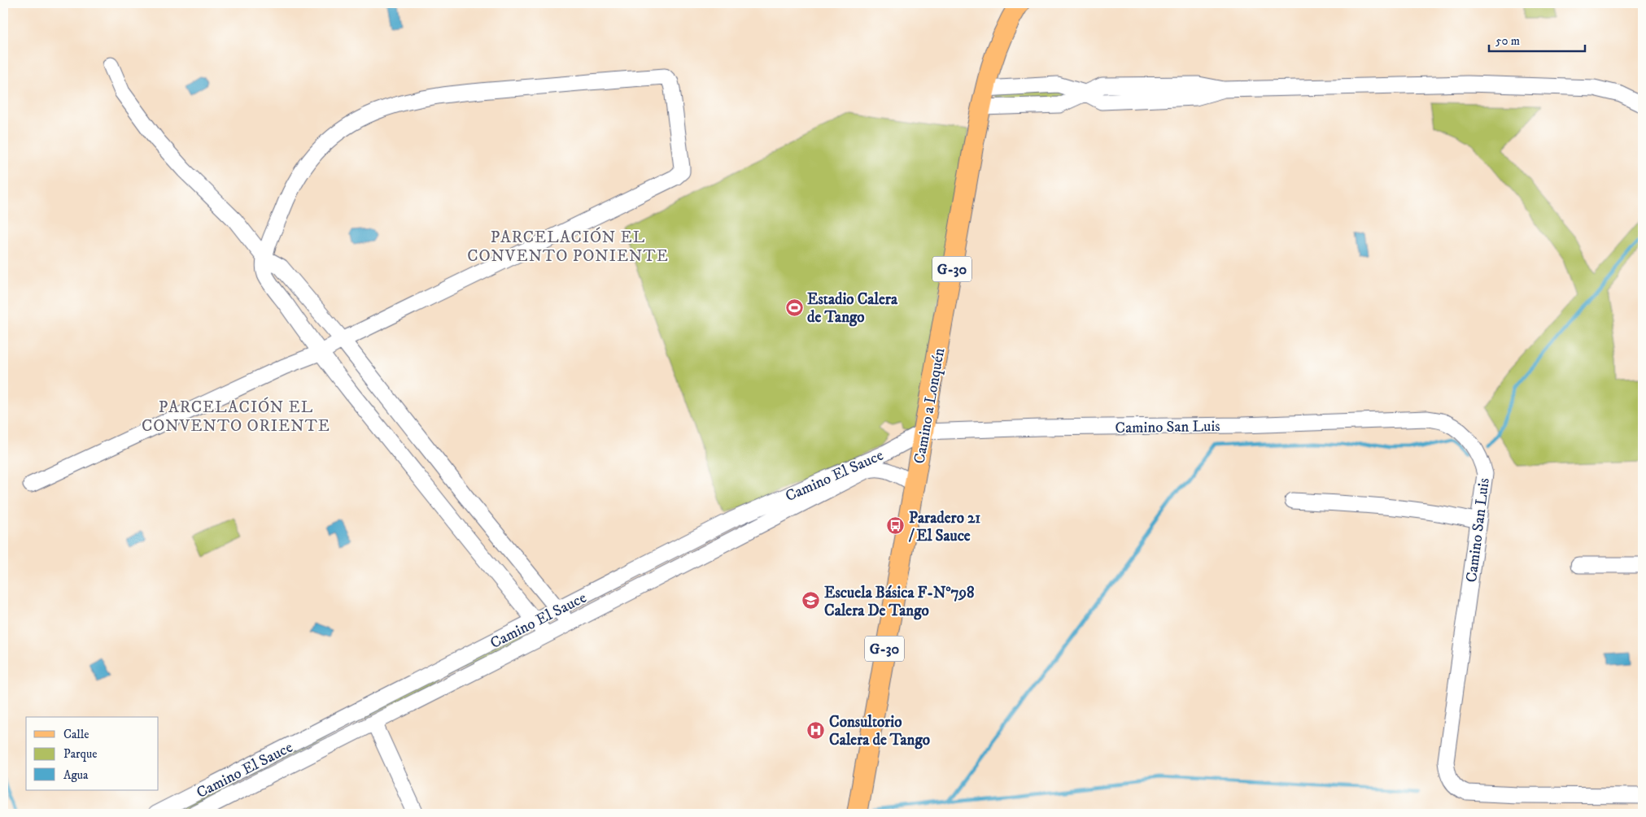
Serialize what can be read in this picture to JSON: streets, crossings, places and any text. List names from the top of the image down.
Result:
{
  "streets": {
    "main road": ["G-30", "Camino a Lonquén"],
    "street": ["Camino San Luis", "Camino El Sauce"]
  },
  "crossings": [
    ["Camino a Lonquén", "Camino San Luis"],
    ["Camino a Lonquén", "Camino El Sauce"],
    ["Camino San Luis", "Camino El Sauce"]
  ],
  "districts": ["PARCELACIÓN EL CONVENTO PONIENTE", "PARCELACIÓN EL CONVENTO ORIENTE"],
  "places": {
    "sports": ["Estadio Calera de Tango"],
    "bus stop": ["Paradero 21 / El Sauce"],
    "school or university": ["Escuela Básica F-N°798 Calera De Tango"],
    "hospital": ["Consultorio Calera de Tango"]
  },
  "legend": ["Calle", "Parque", "Agua"],
  "scale_bar": "50 m"
}
